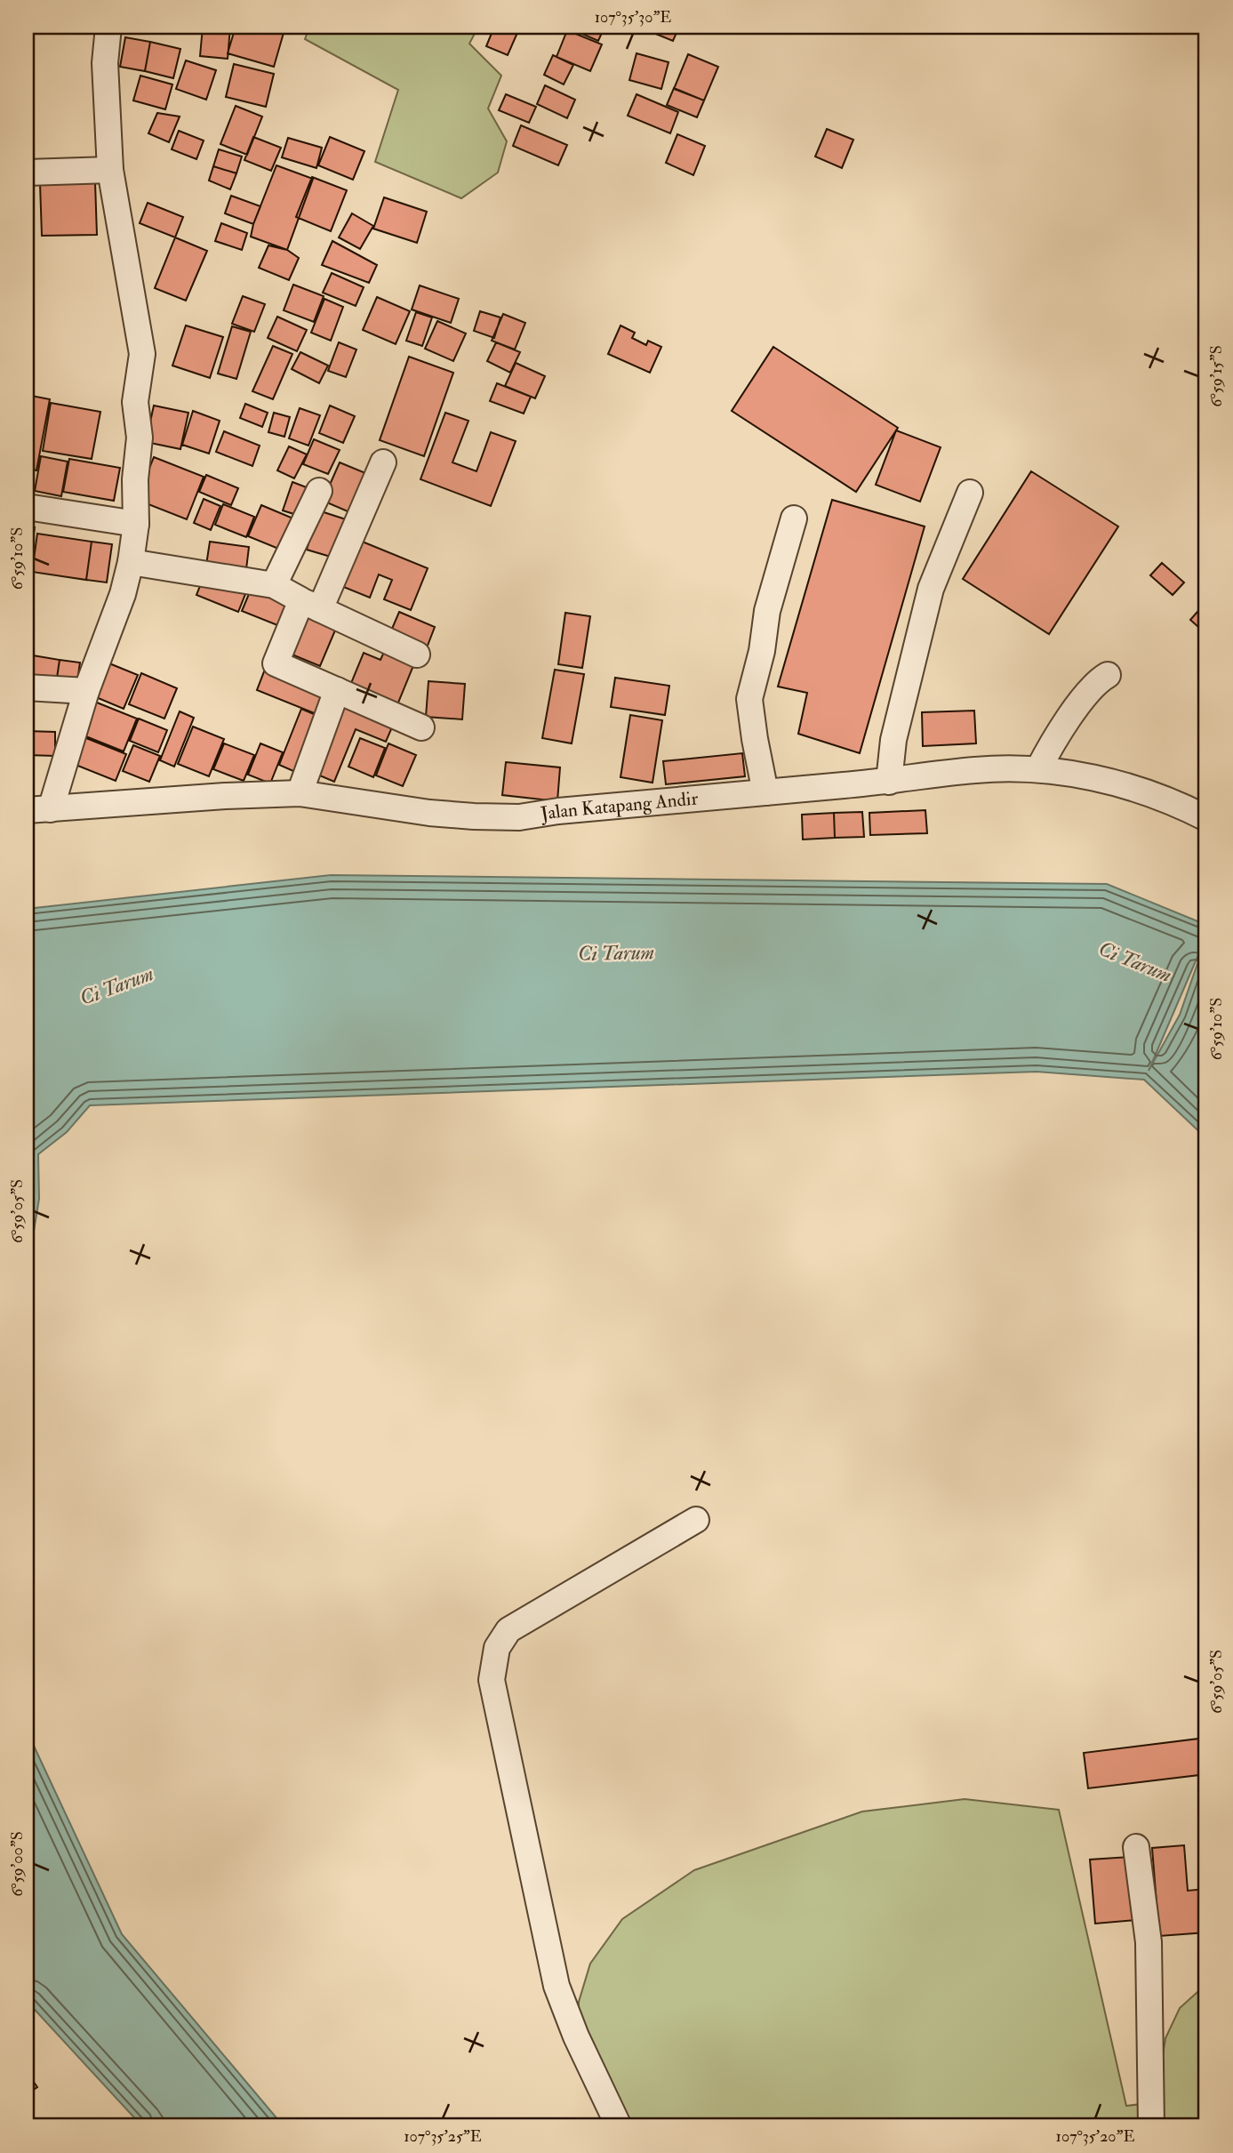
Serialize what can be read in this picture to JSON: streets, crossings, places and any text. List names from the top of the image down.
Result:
{
  "streets": {
    "street": ["Jalan Katapang Andir"]
  },
  "water": ["Ci Tarum"],
  "coordinates": [
    "107°35'30\"E",
    "6°59'15\"S",
    "6°59'10\"S",
    "6°59'05\"S",
    "6°59'00\"S",
    "107°35'25\"E",
    "107°35'20\"E"
  ]
}
